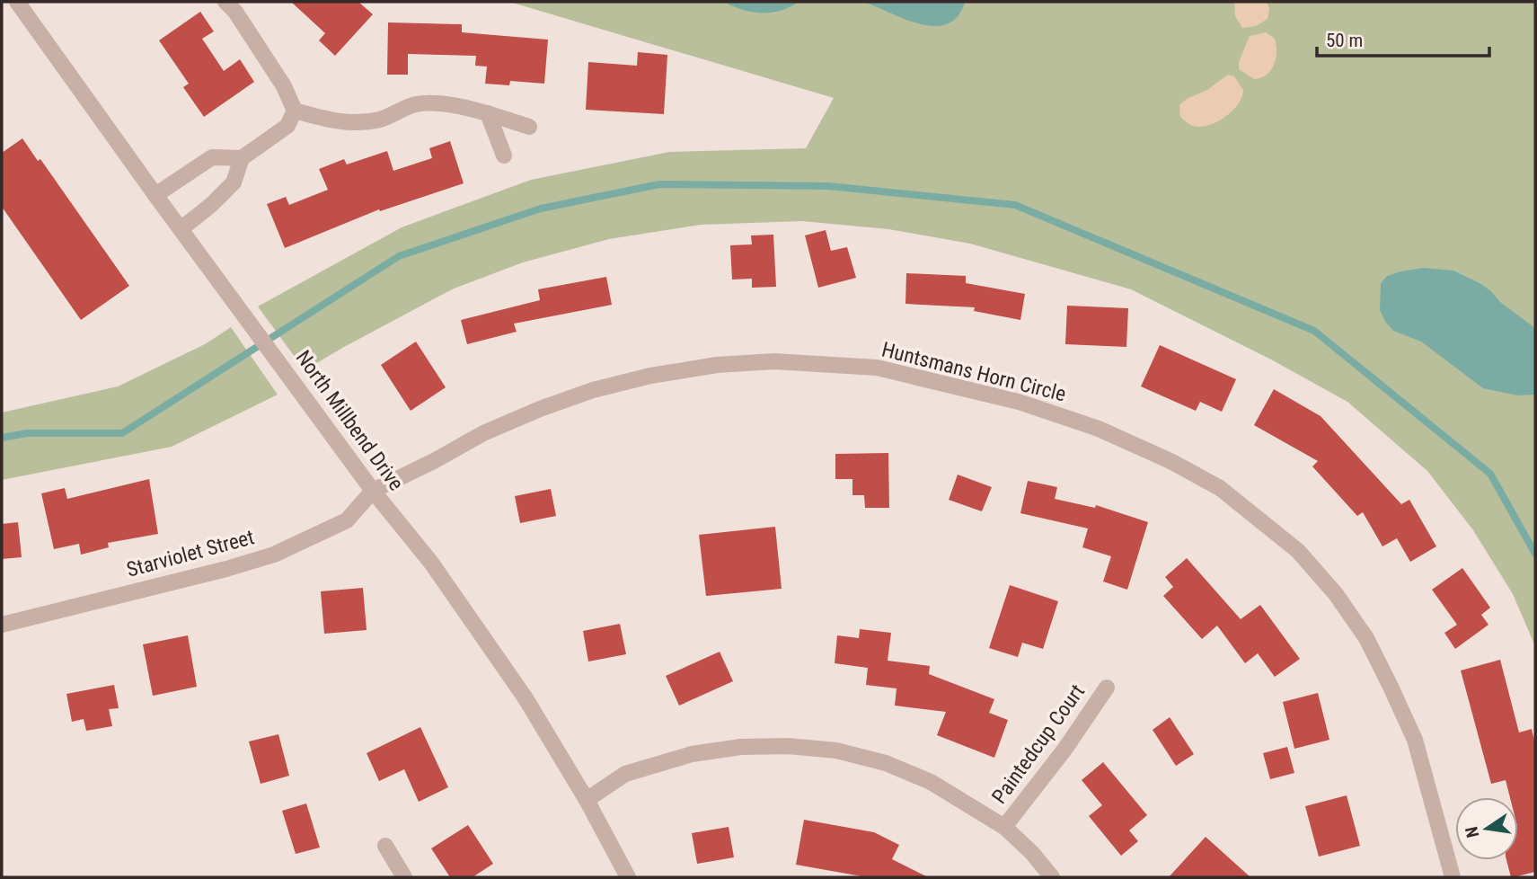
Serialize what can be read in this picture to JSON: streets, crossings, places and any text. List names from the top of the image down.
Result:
{
  "streets": {
    "street": [
      "Huntsmans Horn Circle",
      "North Millbend Drive",
      "Starviolet Street",
      "Paintedcup Court"
    ]
  },
  "crossings": [
    ["Huntsmans Horn Circle", "North Millbend Drive"],
    ["Huntsmans Horn Circle", "Starviolet Street"],
    ["North Millbend Drive", "Starviolet Street"],
    ["North Millbend Drive", "Paintedcup Court"]
  ],
  "scale_bar": "50 m",
  "north": "left"
}
